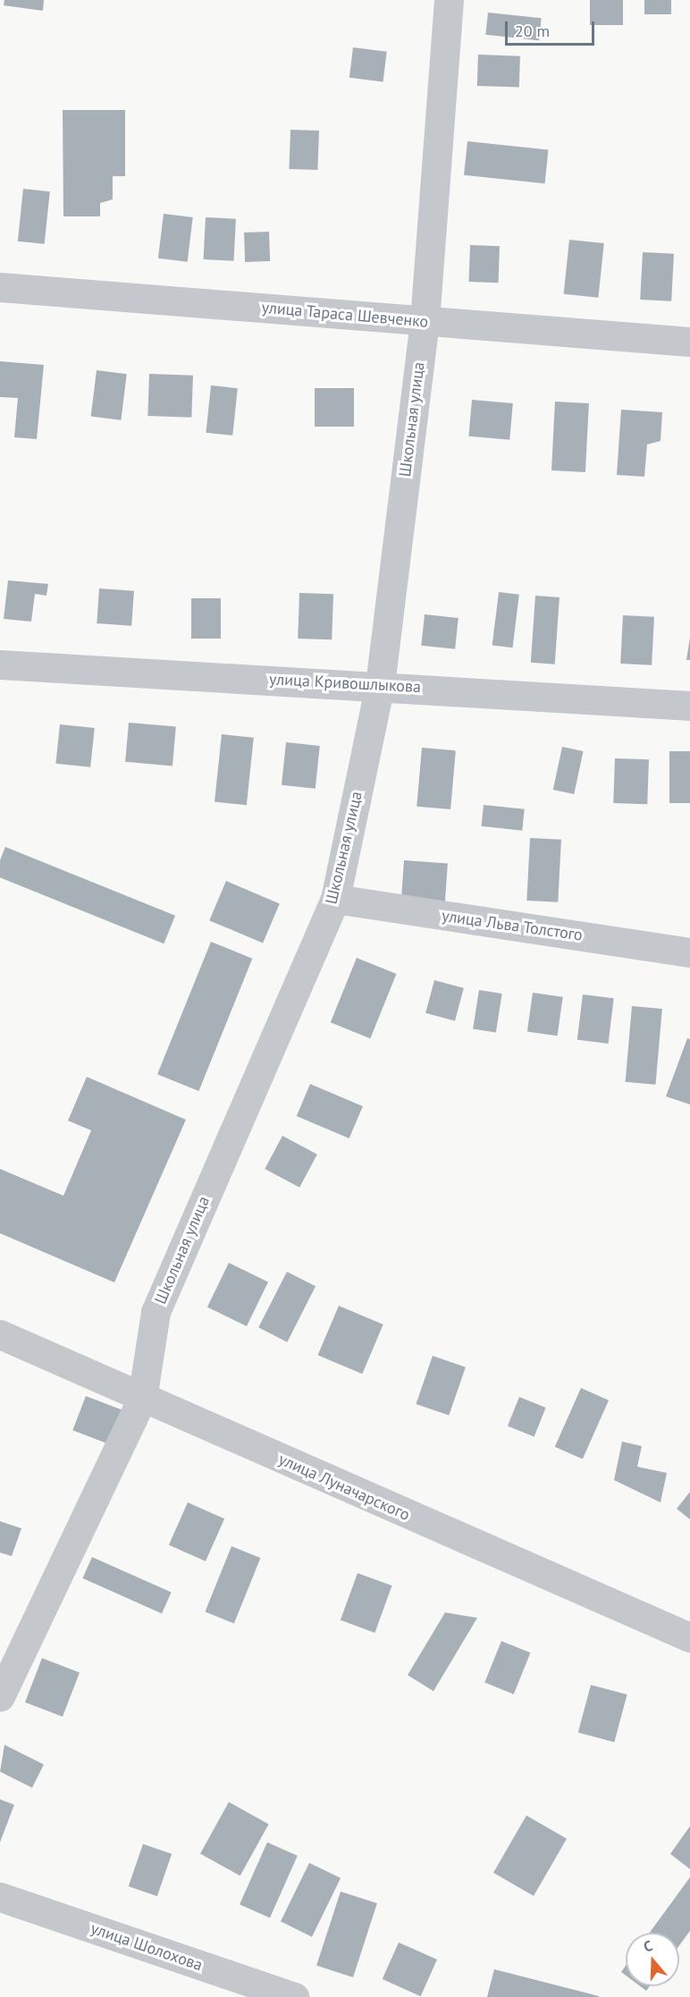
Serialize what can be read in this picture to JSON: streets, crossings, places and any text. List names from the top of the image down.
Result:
{
  "streets": {
    "street": [
      "улица Тараса Шевченко",
      "Школьная улица",
      "улица Кривошлыкова",
      "улица Льва Толстого",
      "улица Луначарского",
      "улица Шолохова"
    ]
  },
  "crossings": [
    ["улица Тараса Шевченко", "Школьная улица"],
    ["Школьная улица", "улица Кривошлыкова"],
    ["Школьная улица", "улица Льва Толстого"],
    ["Школьная улица", "улица Луначарского"]
  ],
  "scale_bar": "20 m",
  "north": "top"
}
